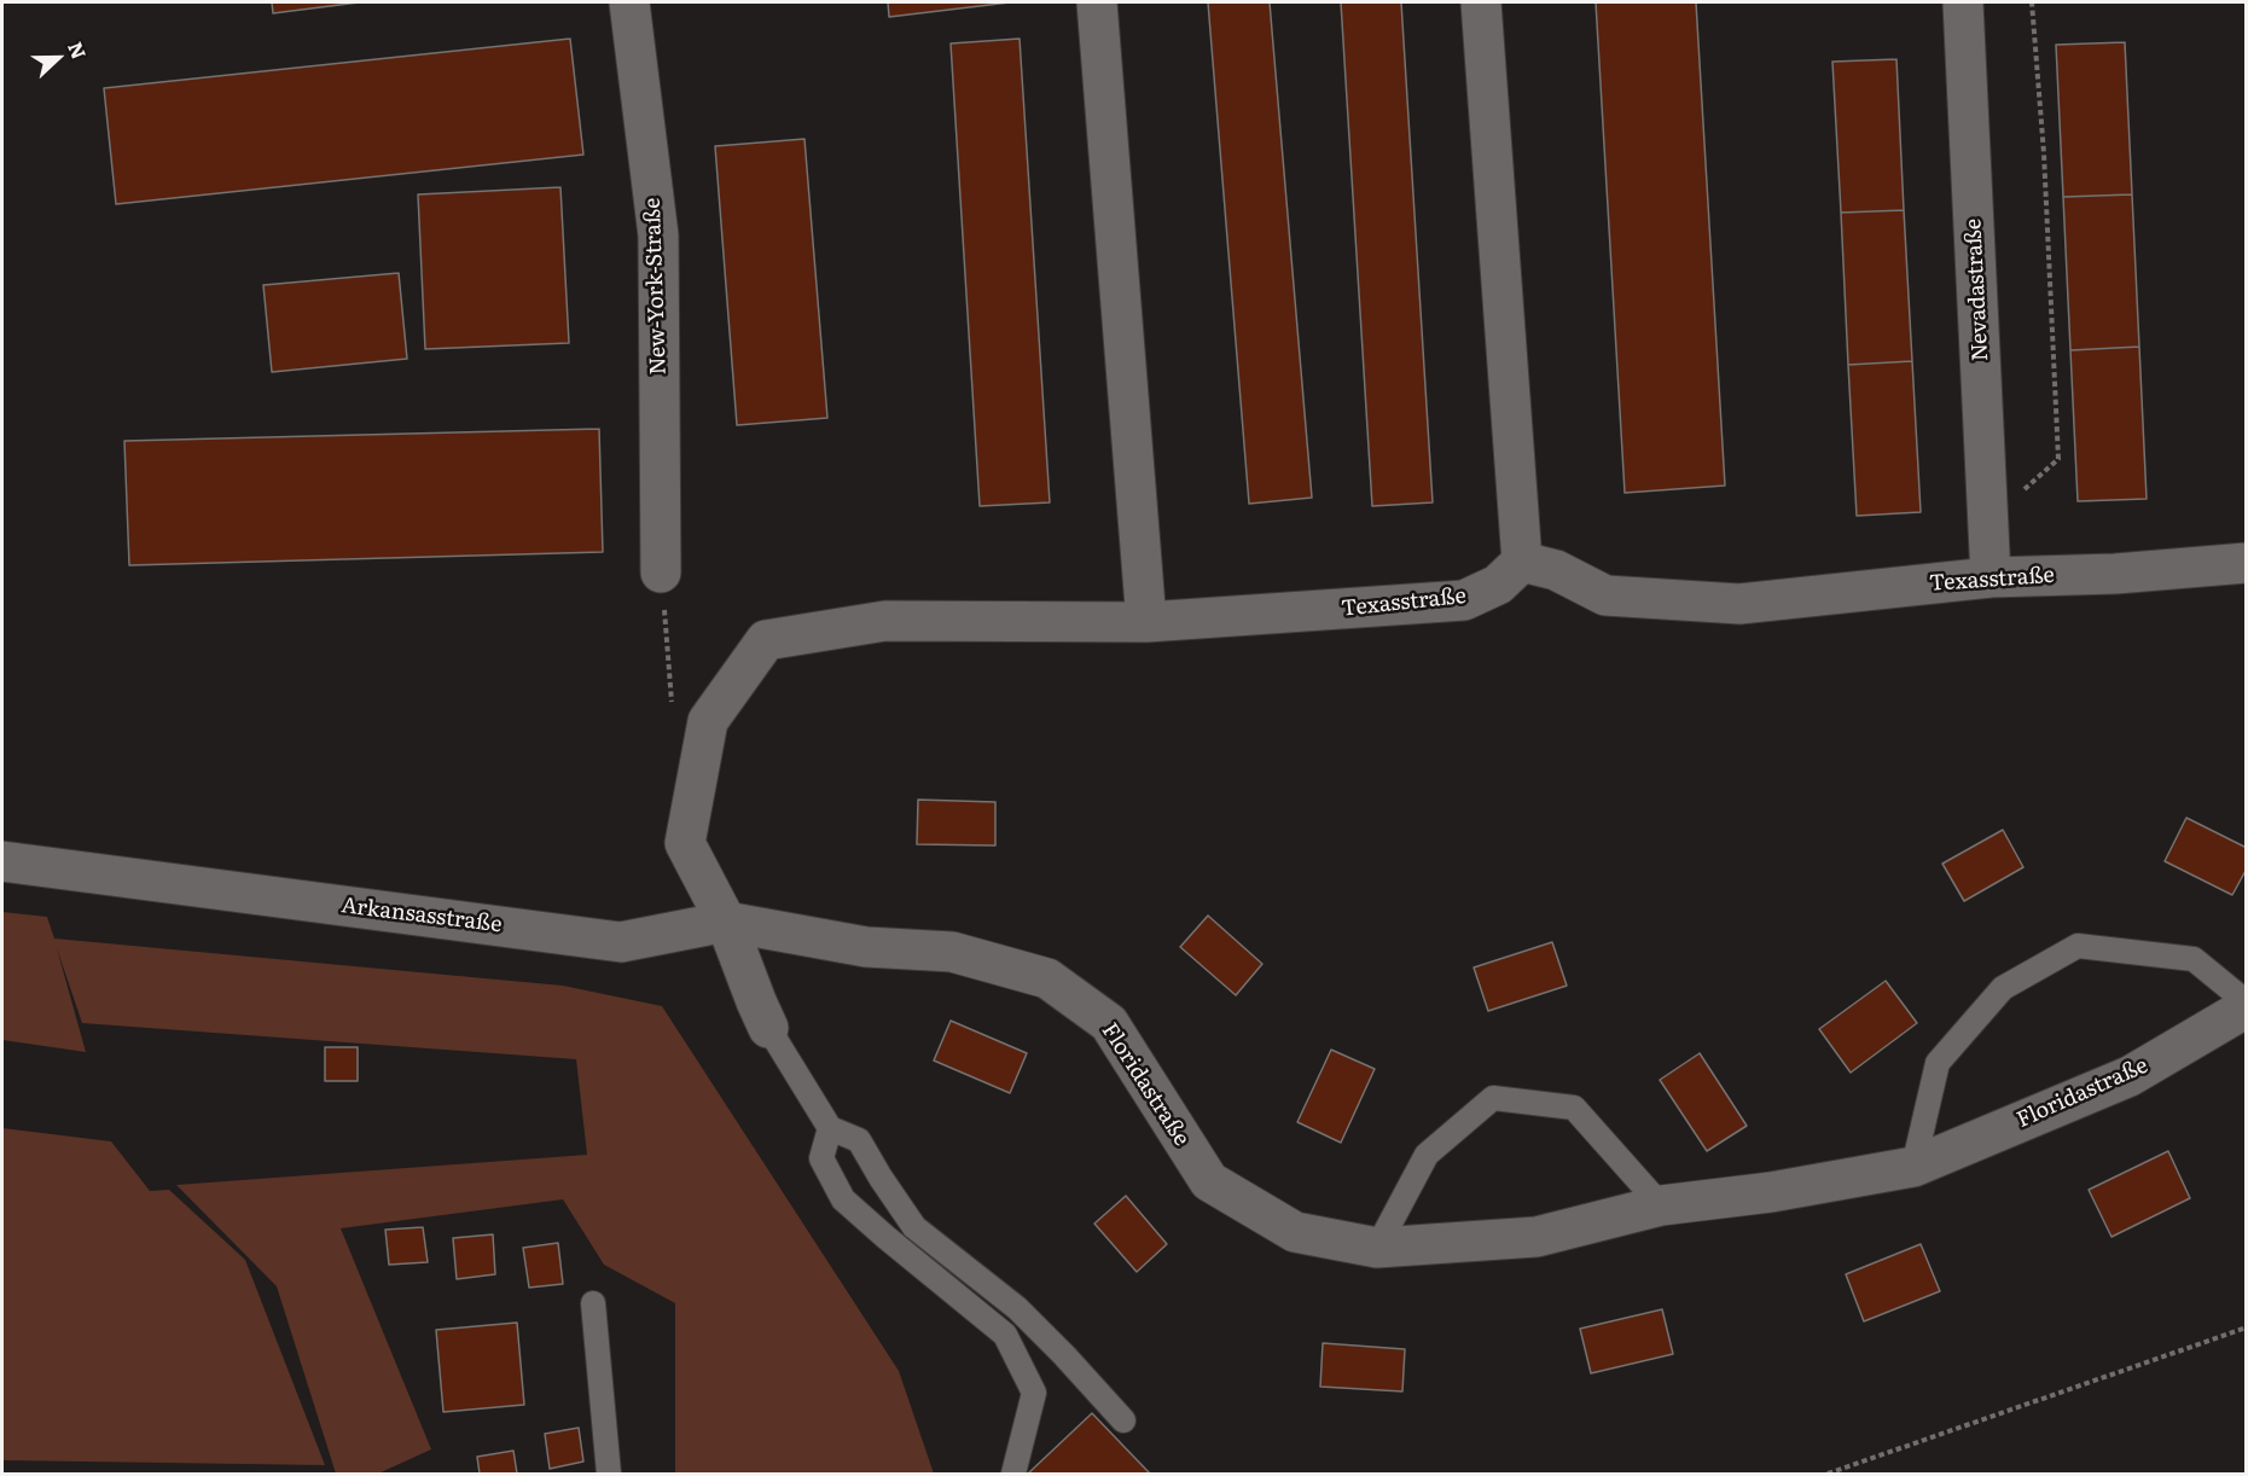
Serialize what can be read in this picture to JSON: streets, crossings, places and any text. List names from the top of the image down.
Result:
{
  "streets": {
    "street": [
      "New-York-Straße",
      "Nevadastraße",
      "Texasstraße",
      "Arkansasstraße",
      "Floridastraße"
    ]
  },
  "crossings": [
    ["Nevadastraße", "Texasstraße"],
    ["Texasstraße", "Arkansasstraße"],
    ["Texasstraße", "Floridastraße"],
    ["Arkansasstraße", "Floridastraße"]
  ],
  "north": "right"
}
